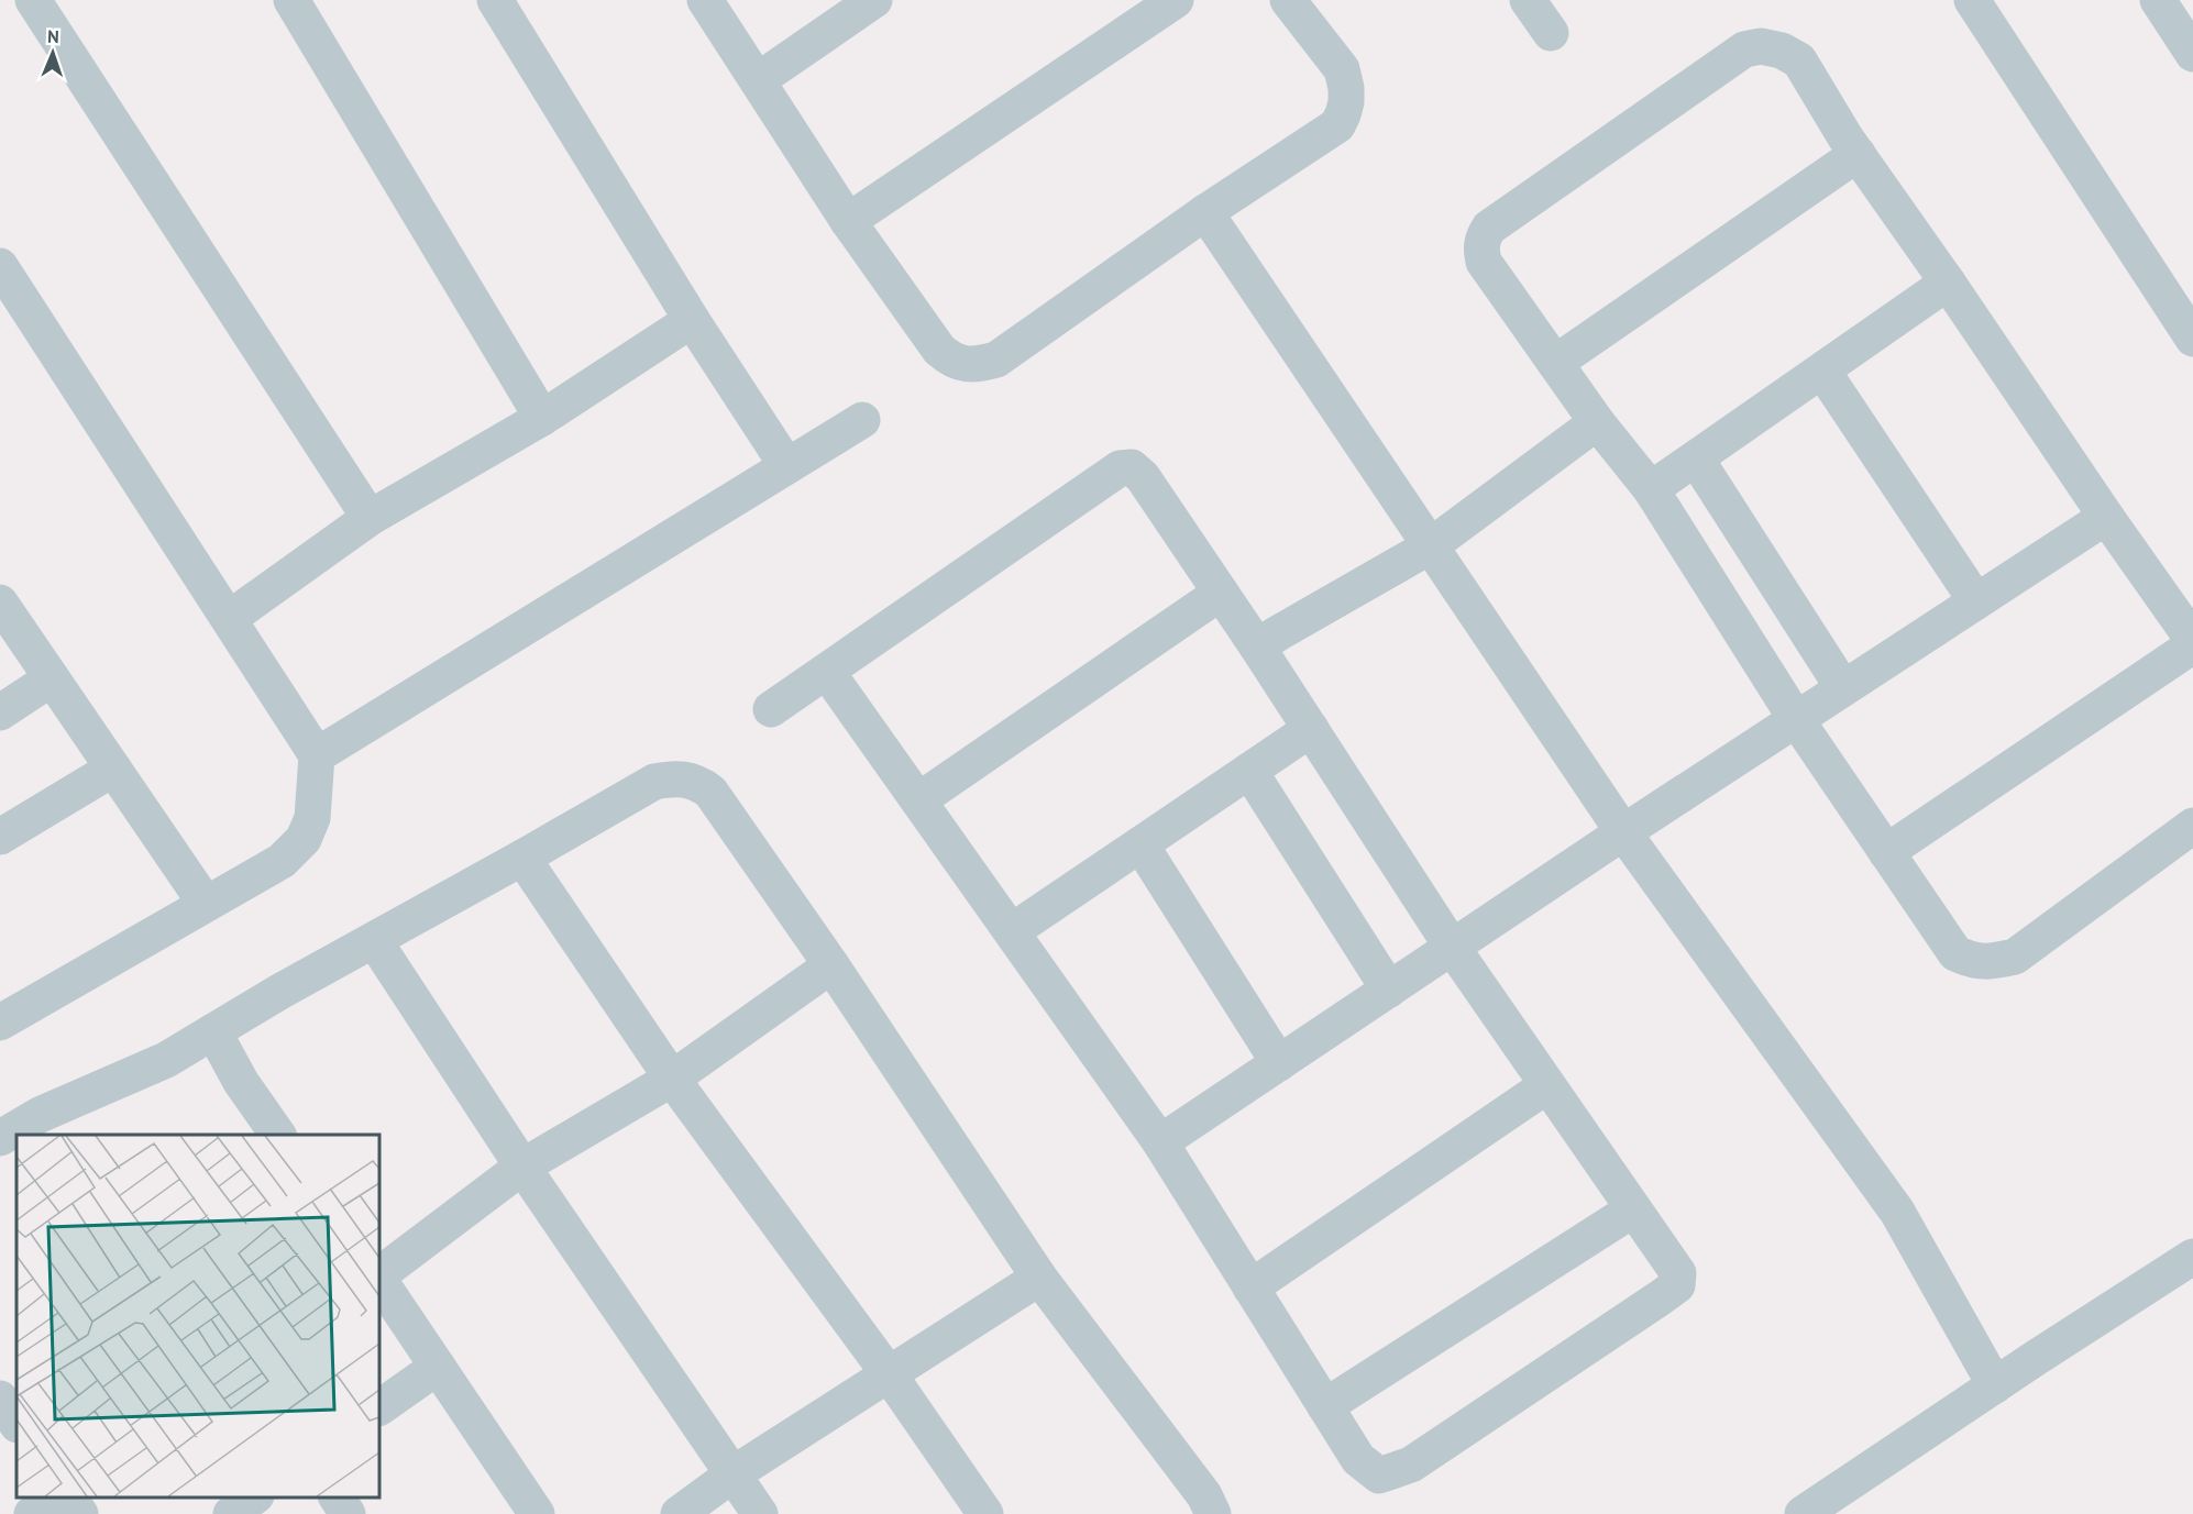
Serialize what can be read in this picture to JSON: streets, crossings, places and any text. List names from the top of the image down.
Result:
{
  "north": "top"
}
